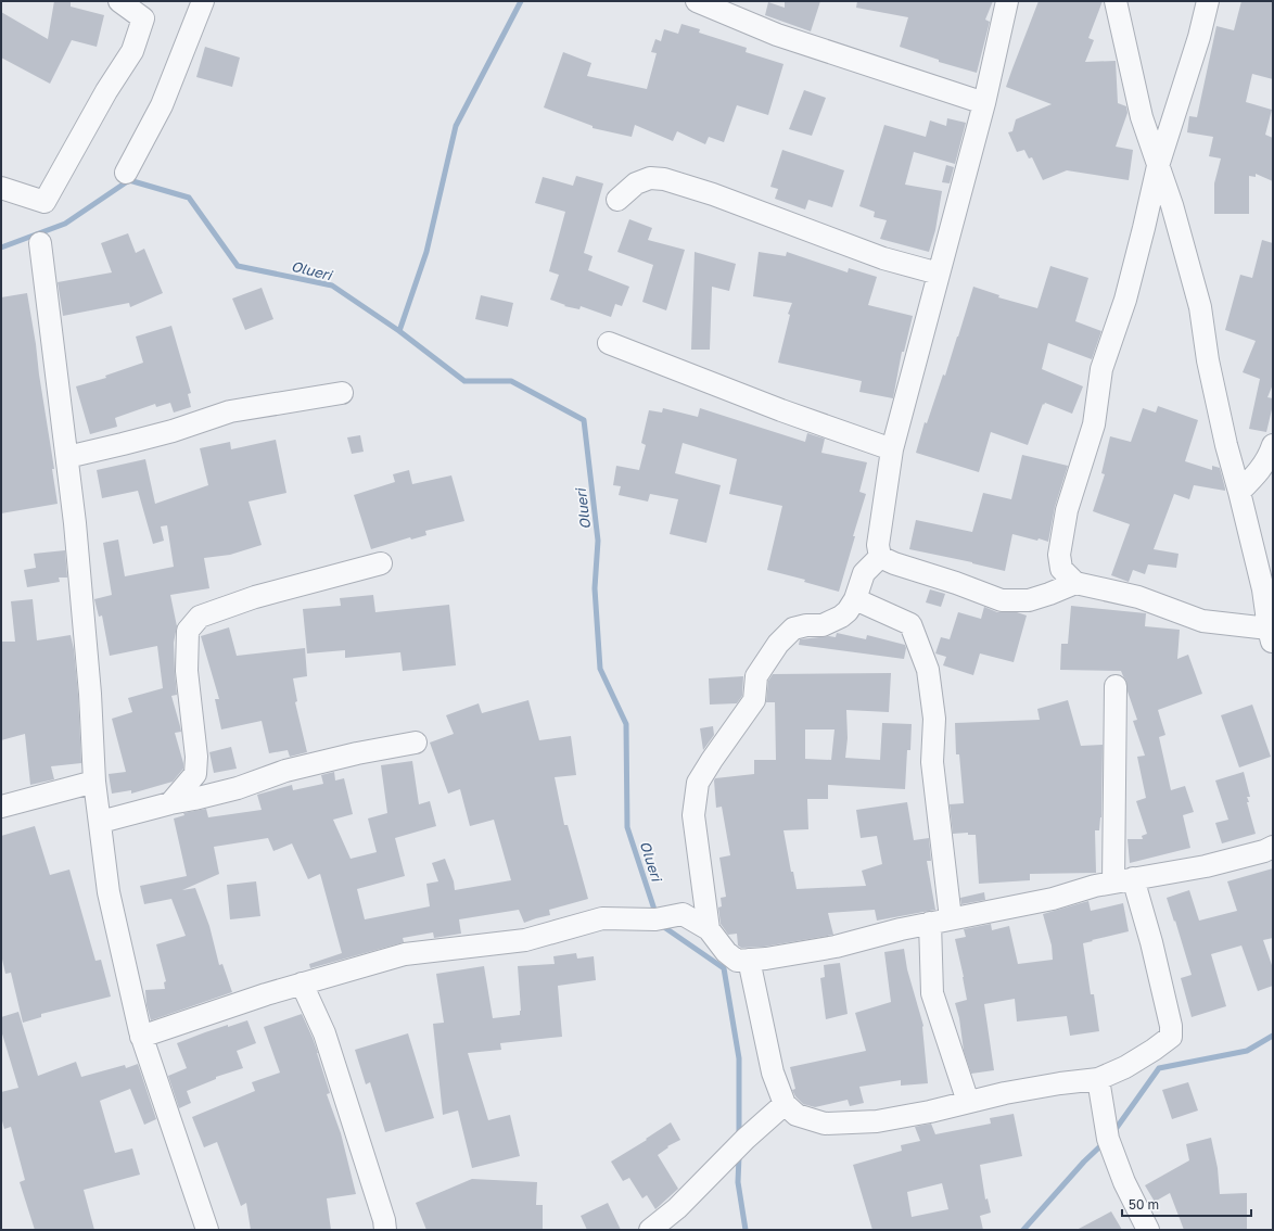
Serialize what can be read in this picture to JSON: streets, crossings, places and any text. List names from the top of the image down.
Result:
{
  "water": ["Olueri"],
  "scale_bar": "50 m"
}
